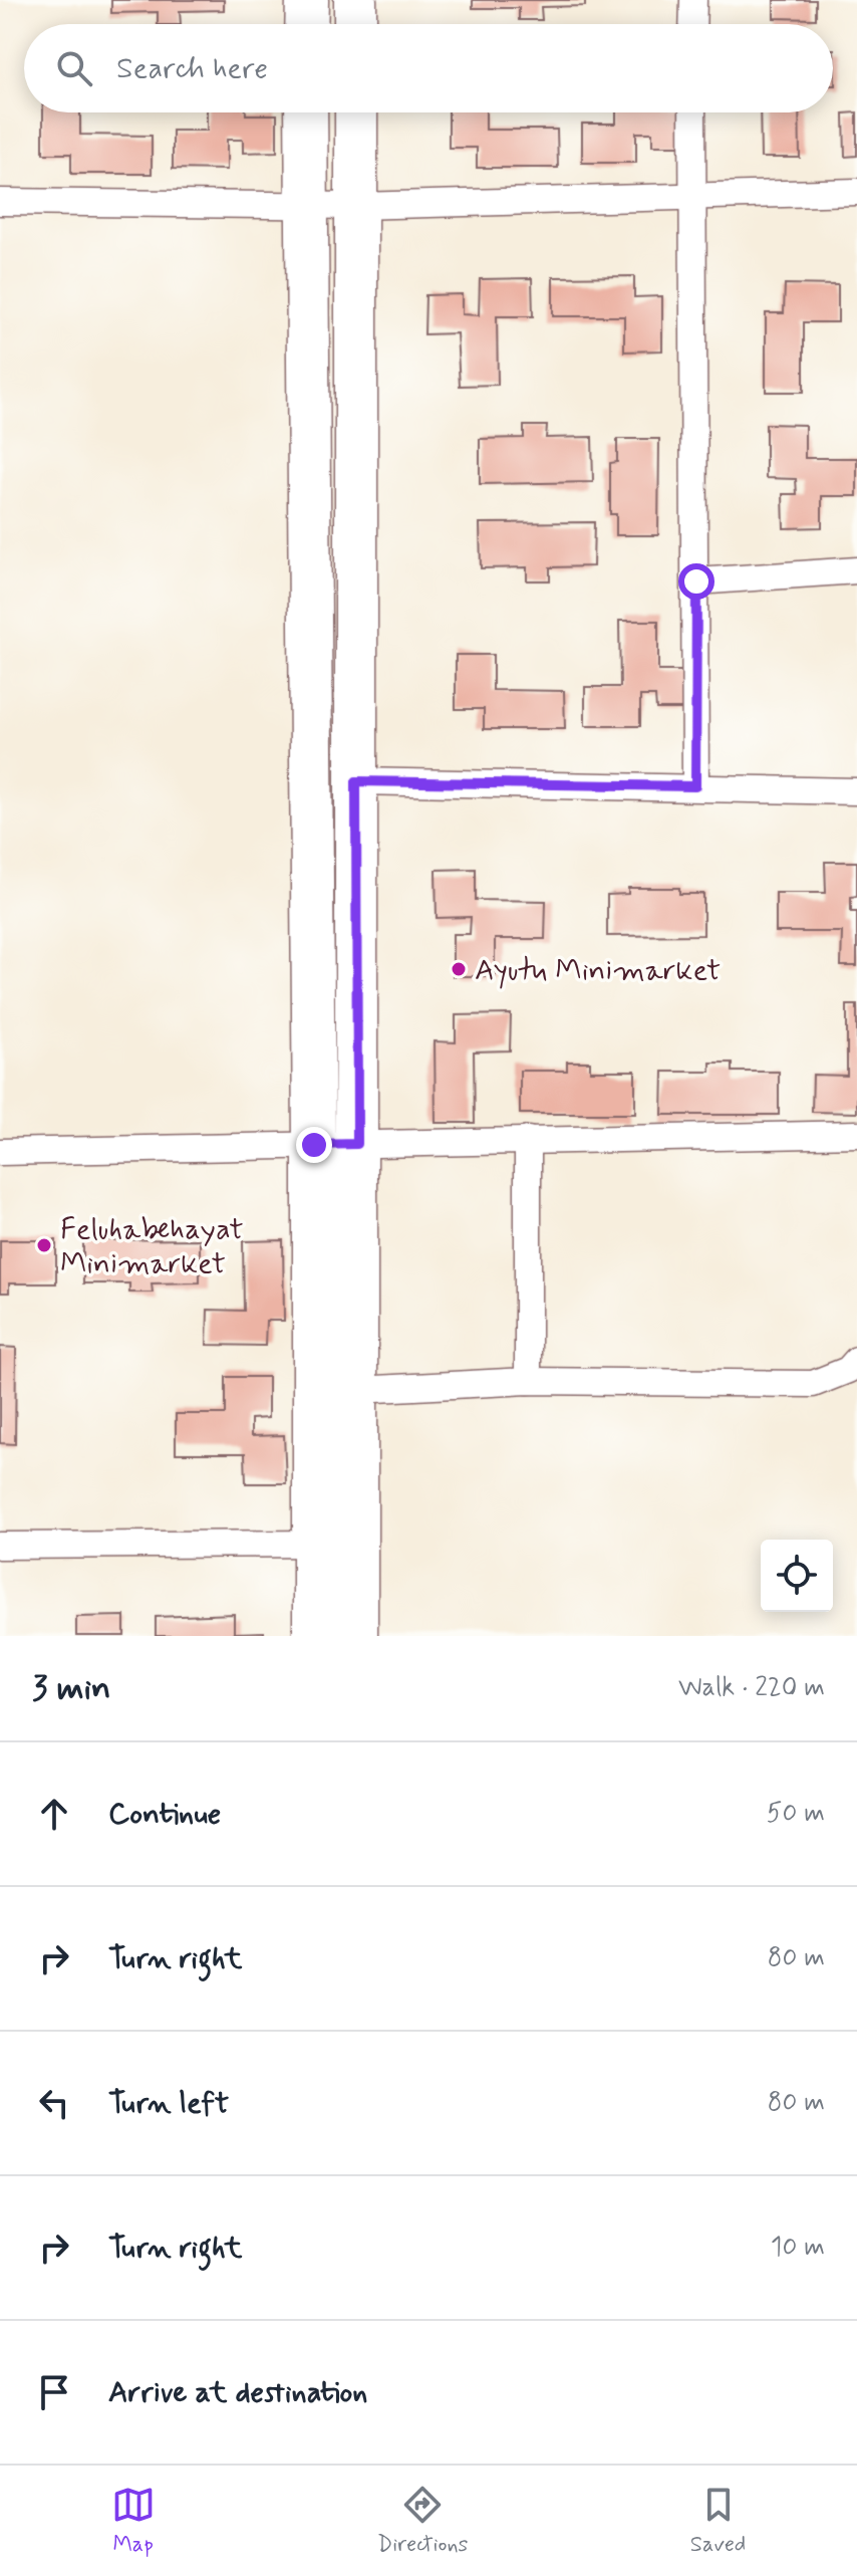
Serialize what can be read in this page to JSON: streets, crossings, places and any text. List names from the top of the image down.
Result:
{
  "places": ["Ayutu Minimarket", "Feluhabehayat Minimarket"],
  "page": {
    "search": "Search here",
    "heading": ["3 min", "Walk · 220 m"],
    "list": [
      ["Continue", "50 m"],
      ["Turn right", "80 m"],
      ["Turn left", "80 m"],
      ["Turn right", "10 m"],
      "Arrive at destination"
    ],
    "nav": ["Map", "Directions", "Saved"]
  }
}
